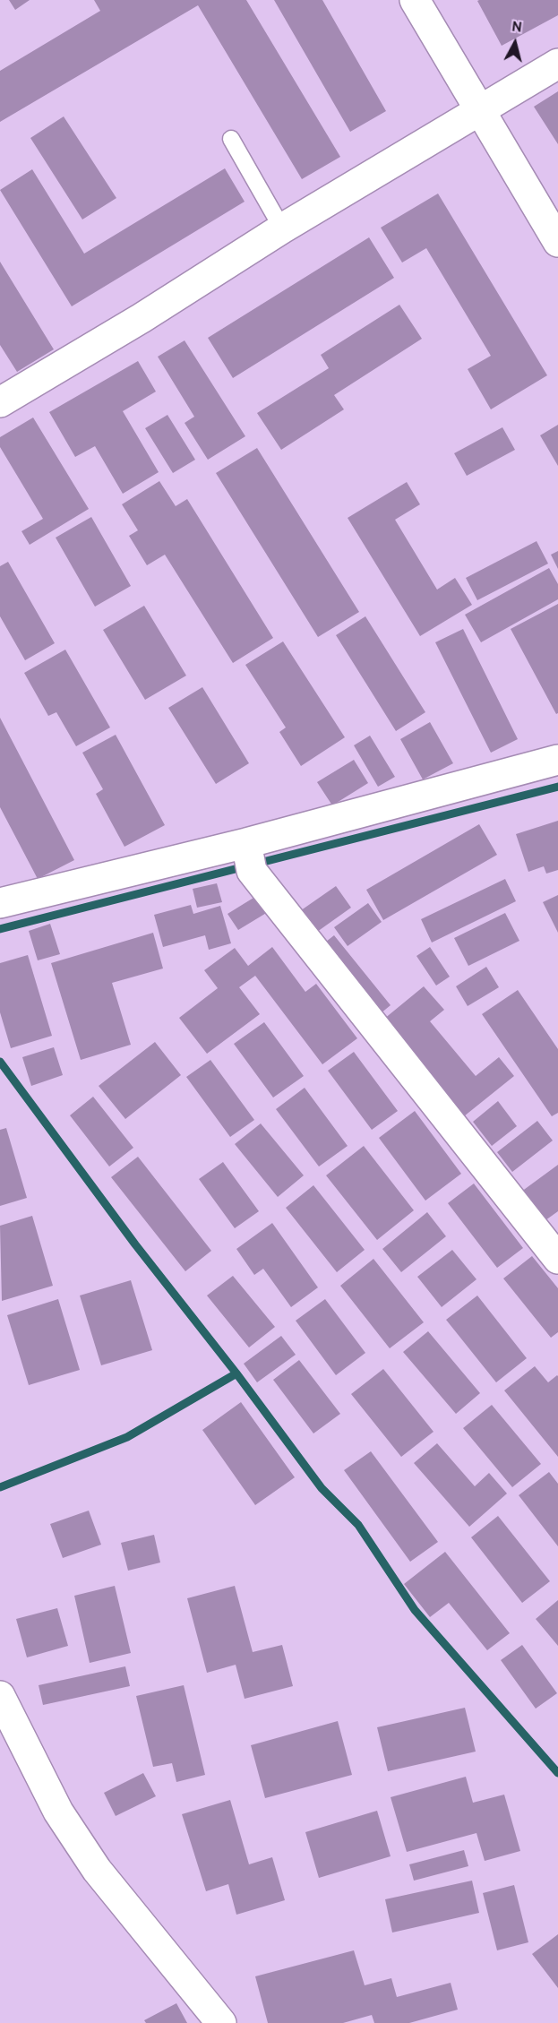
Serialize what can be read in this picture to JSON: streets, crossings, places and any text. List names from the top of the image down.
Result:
{
  "north": "top"
}
